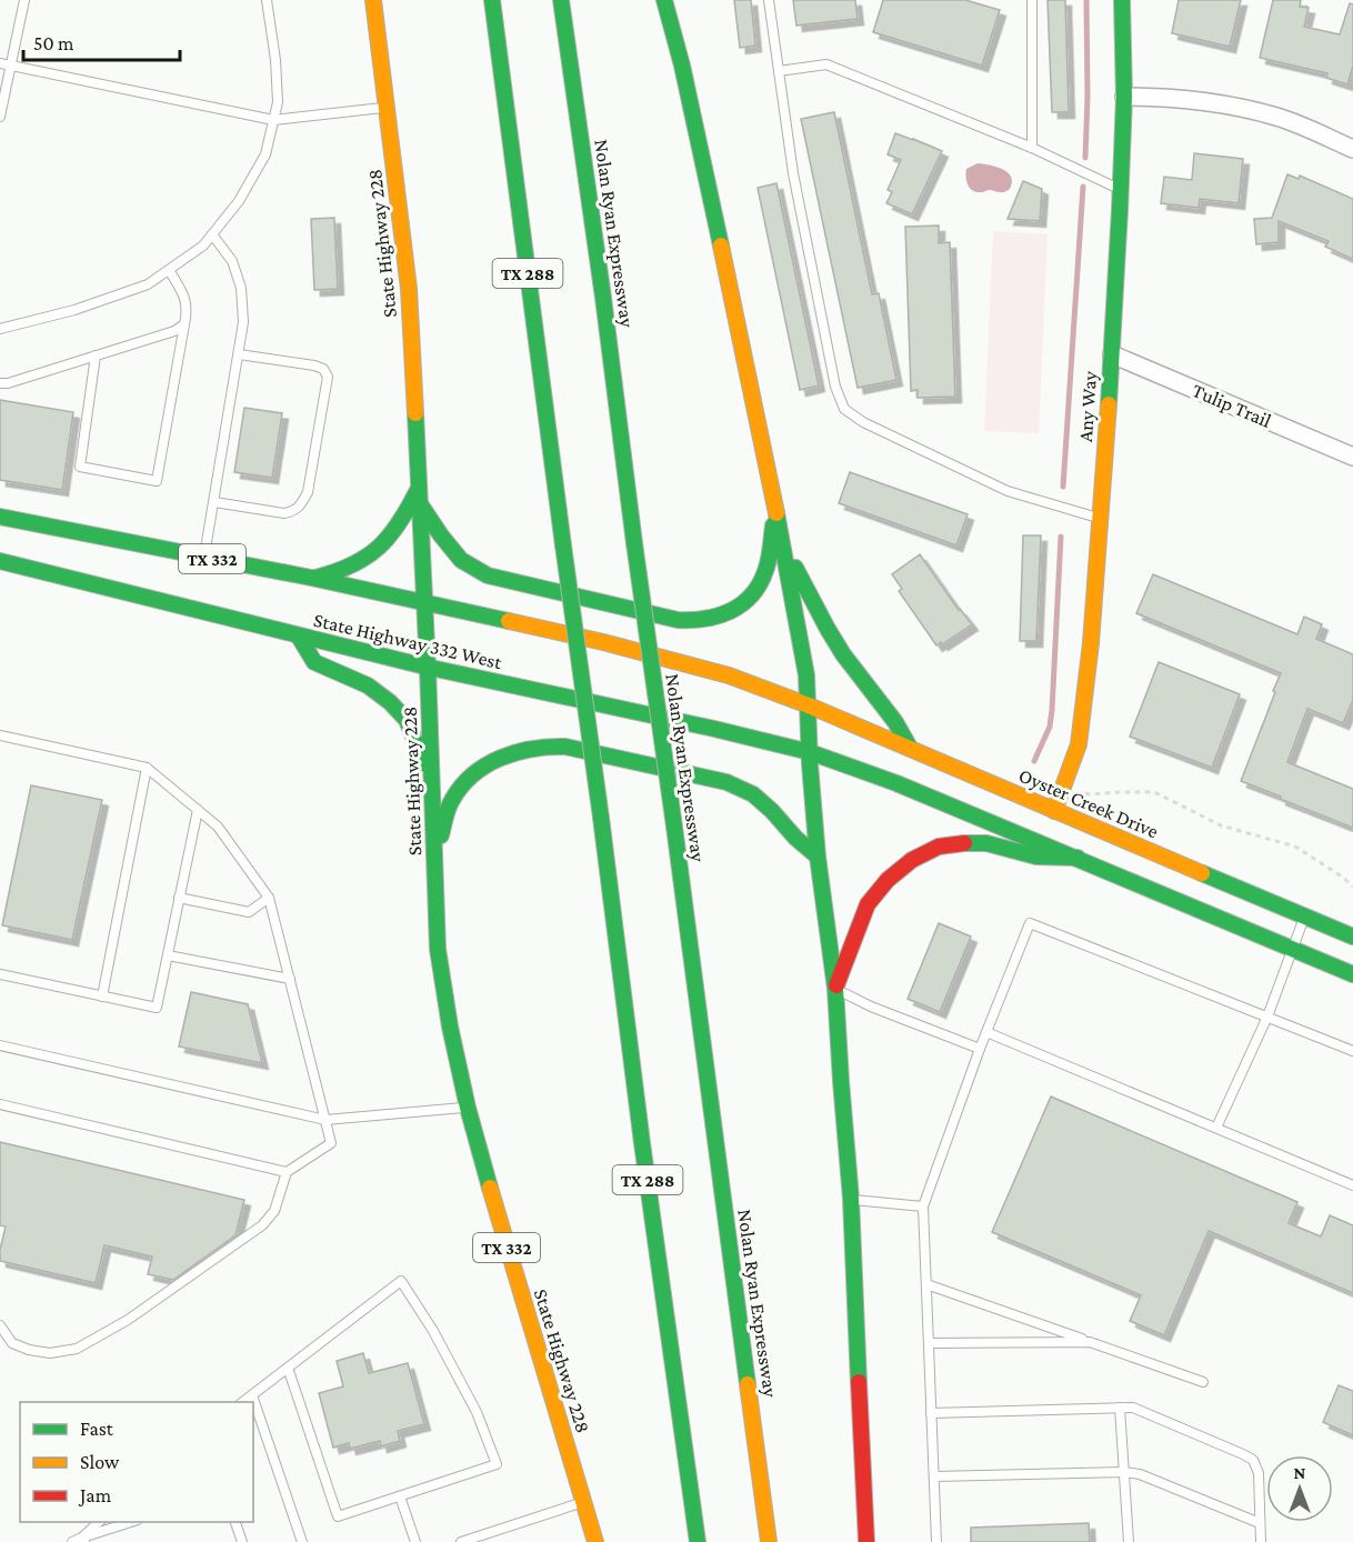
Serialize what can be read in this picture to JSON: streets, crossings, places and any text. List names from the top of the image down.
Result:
{
  "streets": {
    "main road": [
      "Nolan Ryan Expressway",
      "State Highway 228",
      "TX 288",
      "Any Way",
      "TX 332",
      "State Highway 332 West",
      "Oyster Creek Drive"
    ],
    "street": ["Tulip Trail"]
  },
  "crossings": [
    ["State Highway 228", "TX 332"],
    ["State Highway 228", "State Highway 332 West"],
    ["Tulip Trail", "Any Way"],
    ["Any Way", "Oyster Creek Drive"],
    ["TX 332", "State Highway 332 West"],
    ["State Highway 332 West", "Oyster Creek Drive"]
  ],
  "legend": ["Fast", "Slow", "Jam"],
  "scale_bar": "50 m",
  "north": "top"
}
